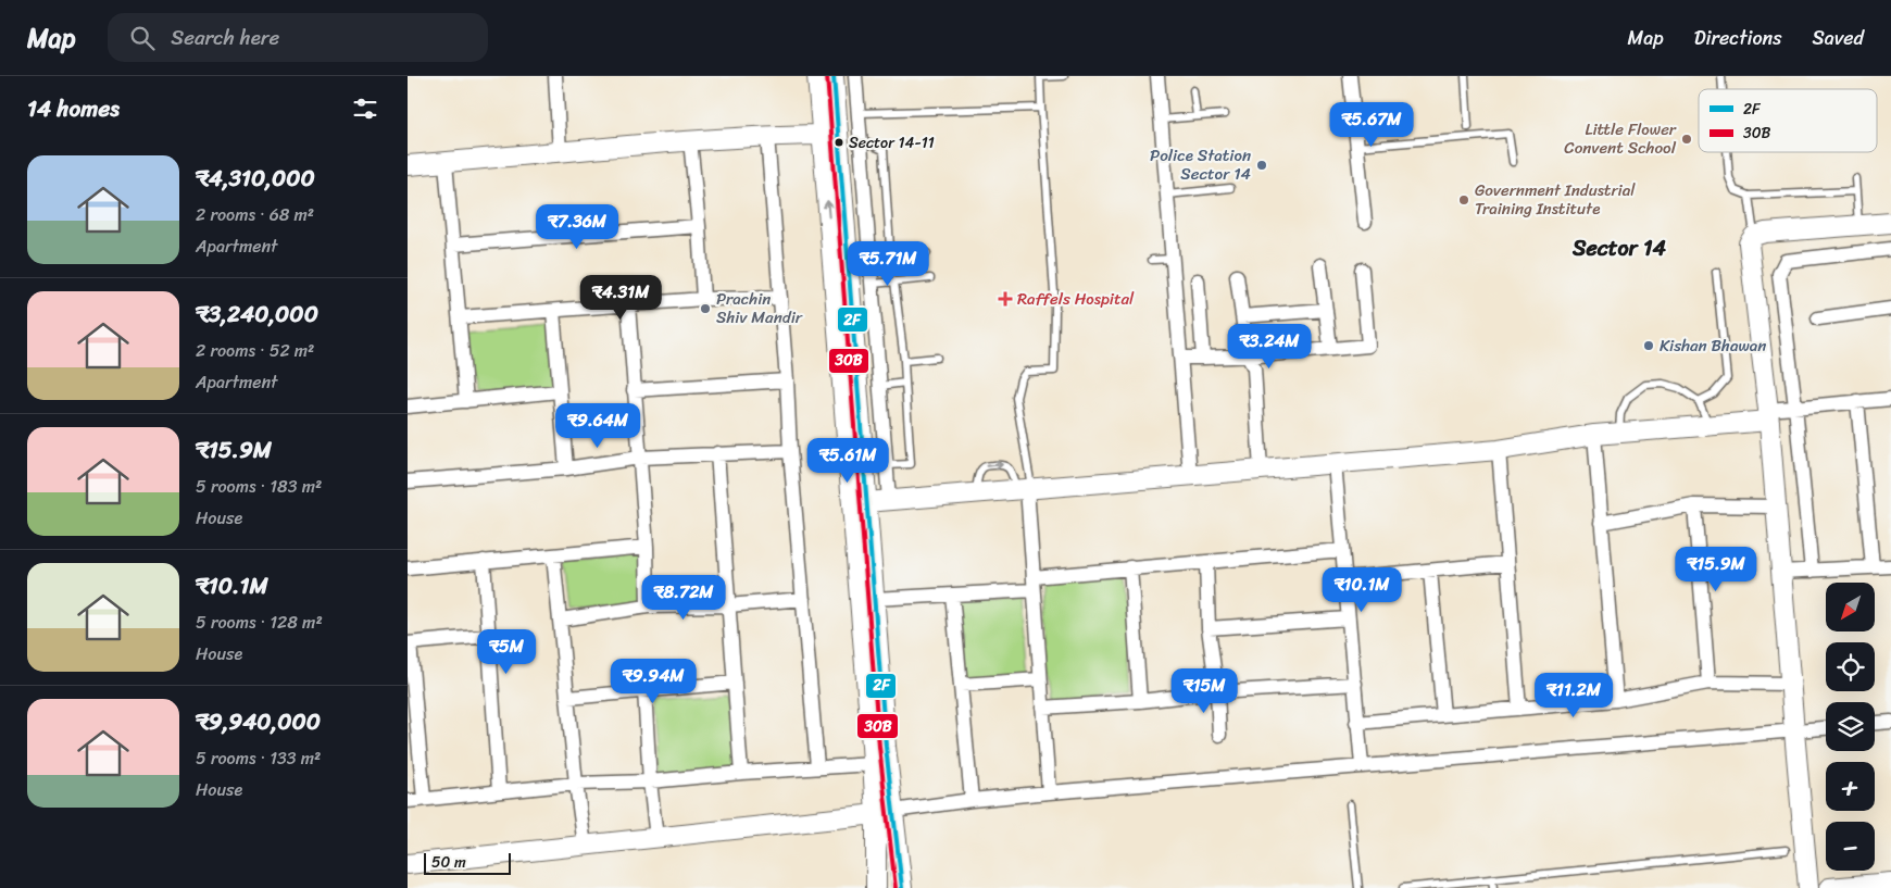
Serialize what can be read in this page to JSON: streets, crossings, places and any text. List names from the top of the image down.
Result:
{
  "districts": ["Sector 14"],
  "places": {
    "other": [
      "Little Flower Convent School",
      "Sector 14-11",
      "Police Station Sector 14",
      "Government Industrial Training Institute",
      "Prachin Shiv Mandir",
      "Kishan Bhawan"
    ],
    "health": ["Raffels Hospital"]
  },
  "lines": ["transit line 2F", "transit line 30B"],
  "legend": ["2F", "30B"],
  "scale_bar": "50 m",
  "north": "bottom left",
  "page": {
    "header": "Map",
    "search": "Search here",
    "nav": ["Map", "Directions", "Saved"],
    "heading": "14 homes",
    "price": [
      "₹5.67M",
      "₹7.36M",
      "₹5.71M",
      "₹4.31M",
      "₹3.24M",
      "₹9.64M",
      "₹5.61M",
      "₹15.9M",
      "₹10.1M",
      "₹8.72M",
      "₹5M",
      "₹9.94M",
      "₹15M",
      "₹11.2M"
    ],
    "list": [
      {
        "name": "₹4,310,000",
        "note": "2 rooms · 68 m² · Apartment"
      },
      {
        "name": "₹3,240,000",
        "note": "2 rooms · 52 m² · Apartment"
      },
      {
        "name": "₹15.9M",
        "note": "5 rooms · 183 m² · House"
      },
      {
        "name": "₹10.1M",
        "note": "5 rooms · 128 m² · House"
      },
      {
        "name": "₹9,940,000",
        "note": "5 rooms · 133 m² · House"
      }
    ],
    "map_buttons": ["+", "−"],
    "scale": "50 m"
  }
}
